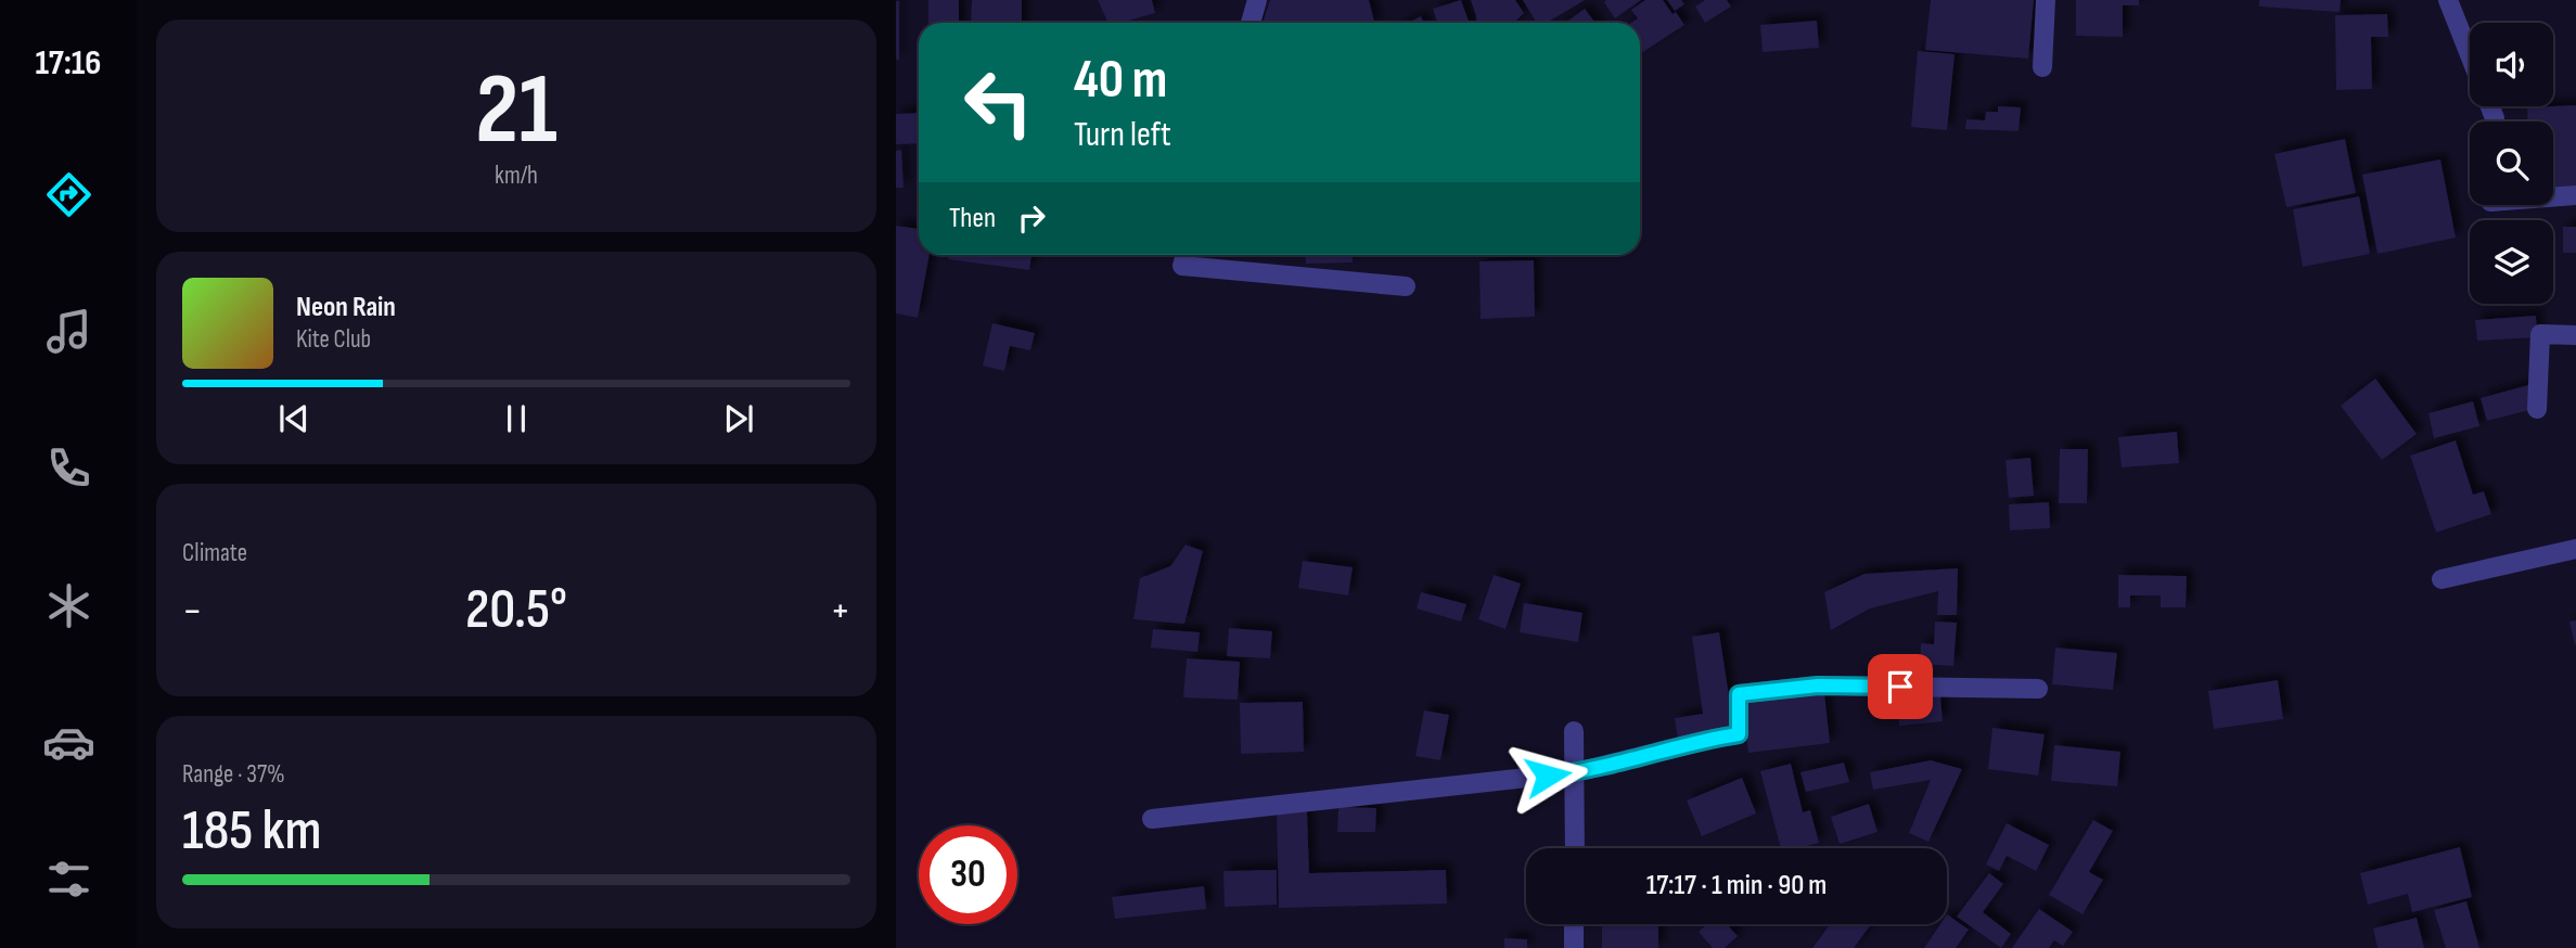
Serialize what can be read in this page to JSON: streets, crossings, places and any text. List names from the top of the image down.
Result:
{
  "page": {
    "tabs": "17:16",
    "tile": [
      ["21", "km/h"],
      "Climate",
      ["Range · 37%", "185 km"]
    ],
    "turn": ["40 m", "Turn left"],
    "then": "Then",
    "song": ["Neon Rain", "Kite Club"],
    "heat": ["−", "20.5°", "+"],
    "limit": "30",
    "trip": "17:17 · 1 min · 90 m"
  }
}
